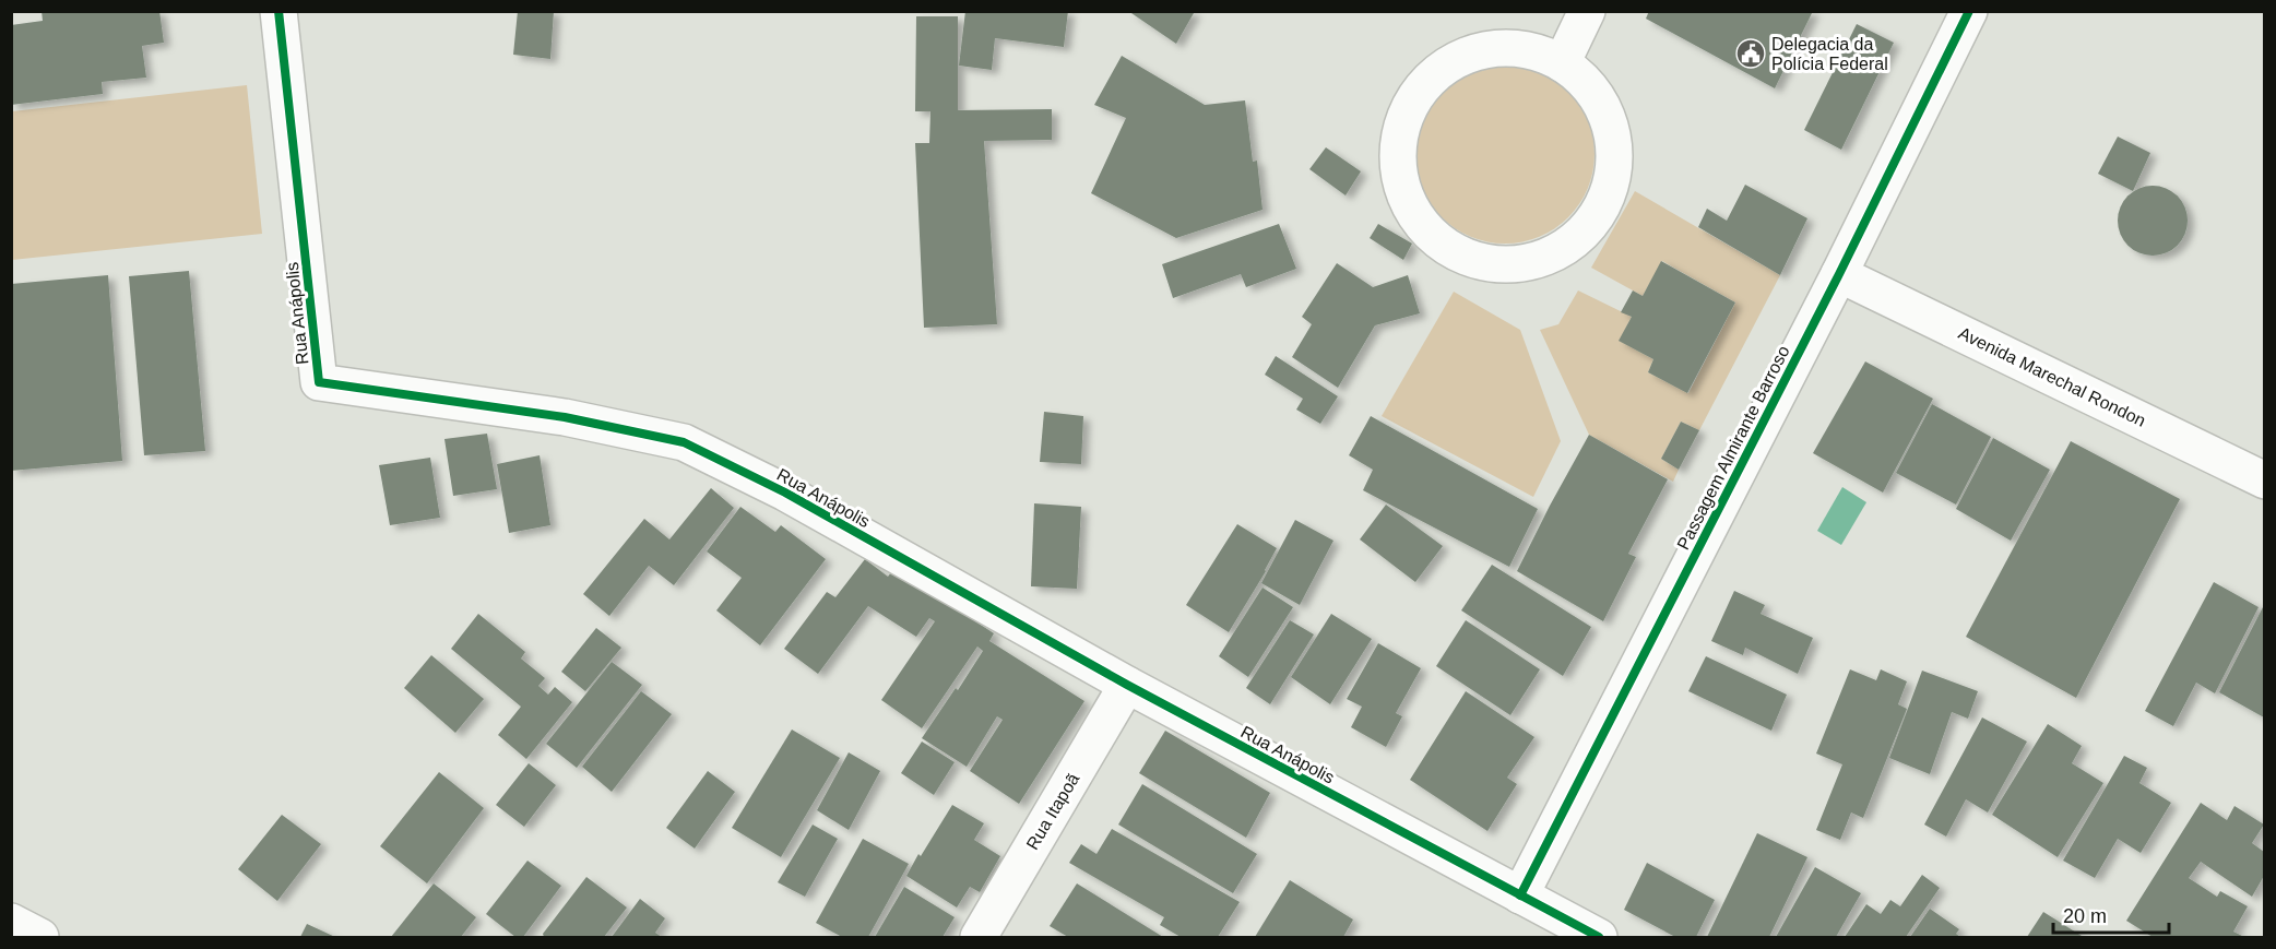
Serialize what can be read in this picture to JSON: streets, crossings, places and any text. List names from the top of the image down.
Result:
{
  "streets": {
    "street": [
      "Rua Anápolis",
      "Avenida Marechal Rondon",
      "Passagem Almirante Barroso",
      "Rua Itapoã"
    ]
  },
  "crossings": [
    ["Rua Anápolis", "Passagem Almirante Barroso"],
    ["Rua Anápolis", "Rua Itapoã"],
    ["Avenida Marechal Rondon", "Passagem Almirante Barroso"]
  ],
  "places": {
    "public building": ["Delegacia da Polícia Federal"]
  },
  "scale_bar": "20 m"
}
